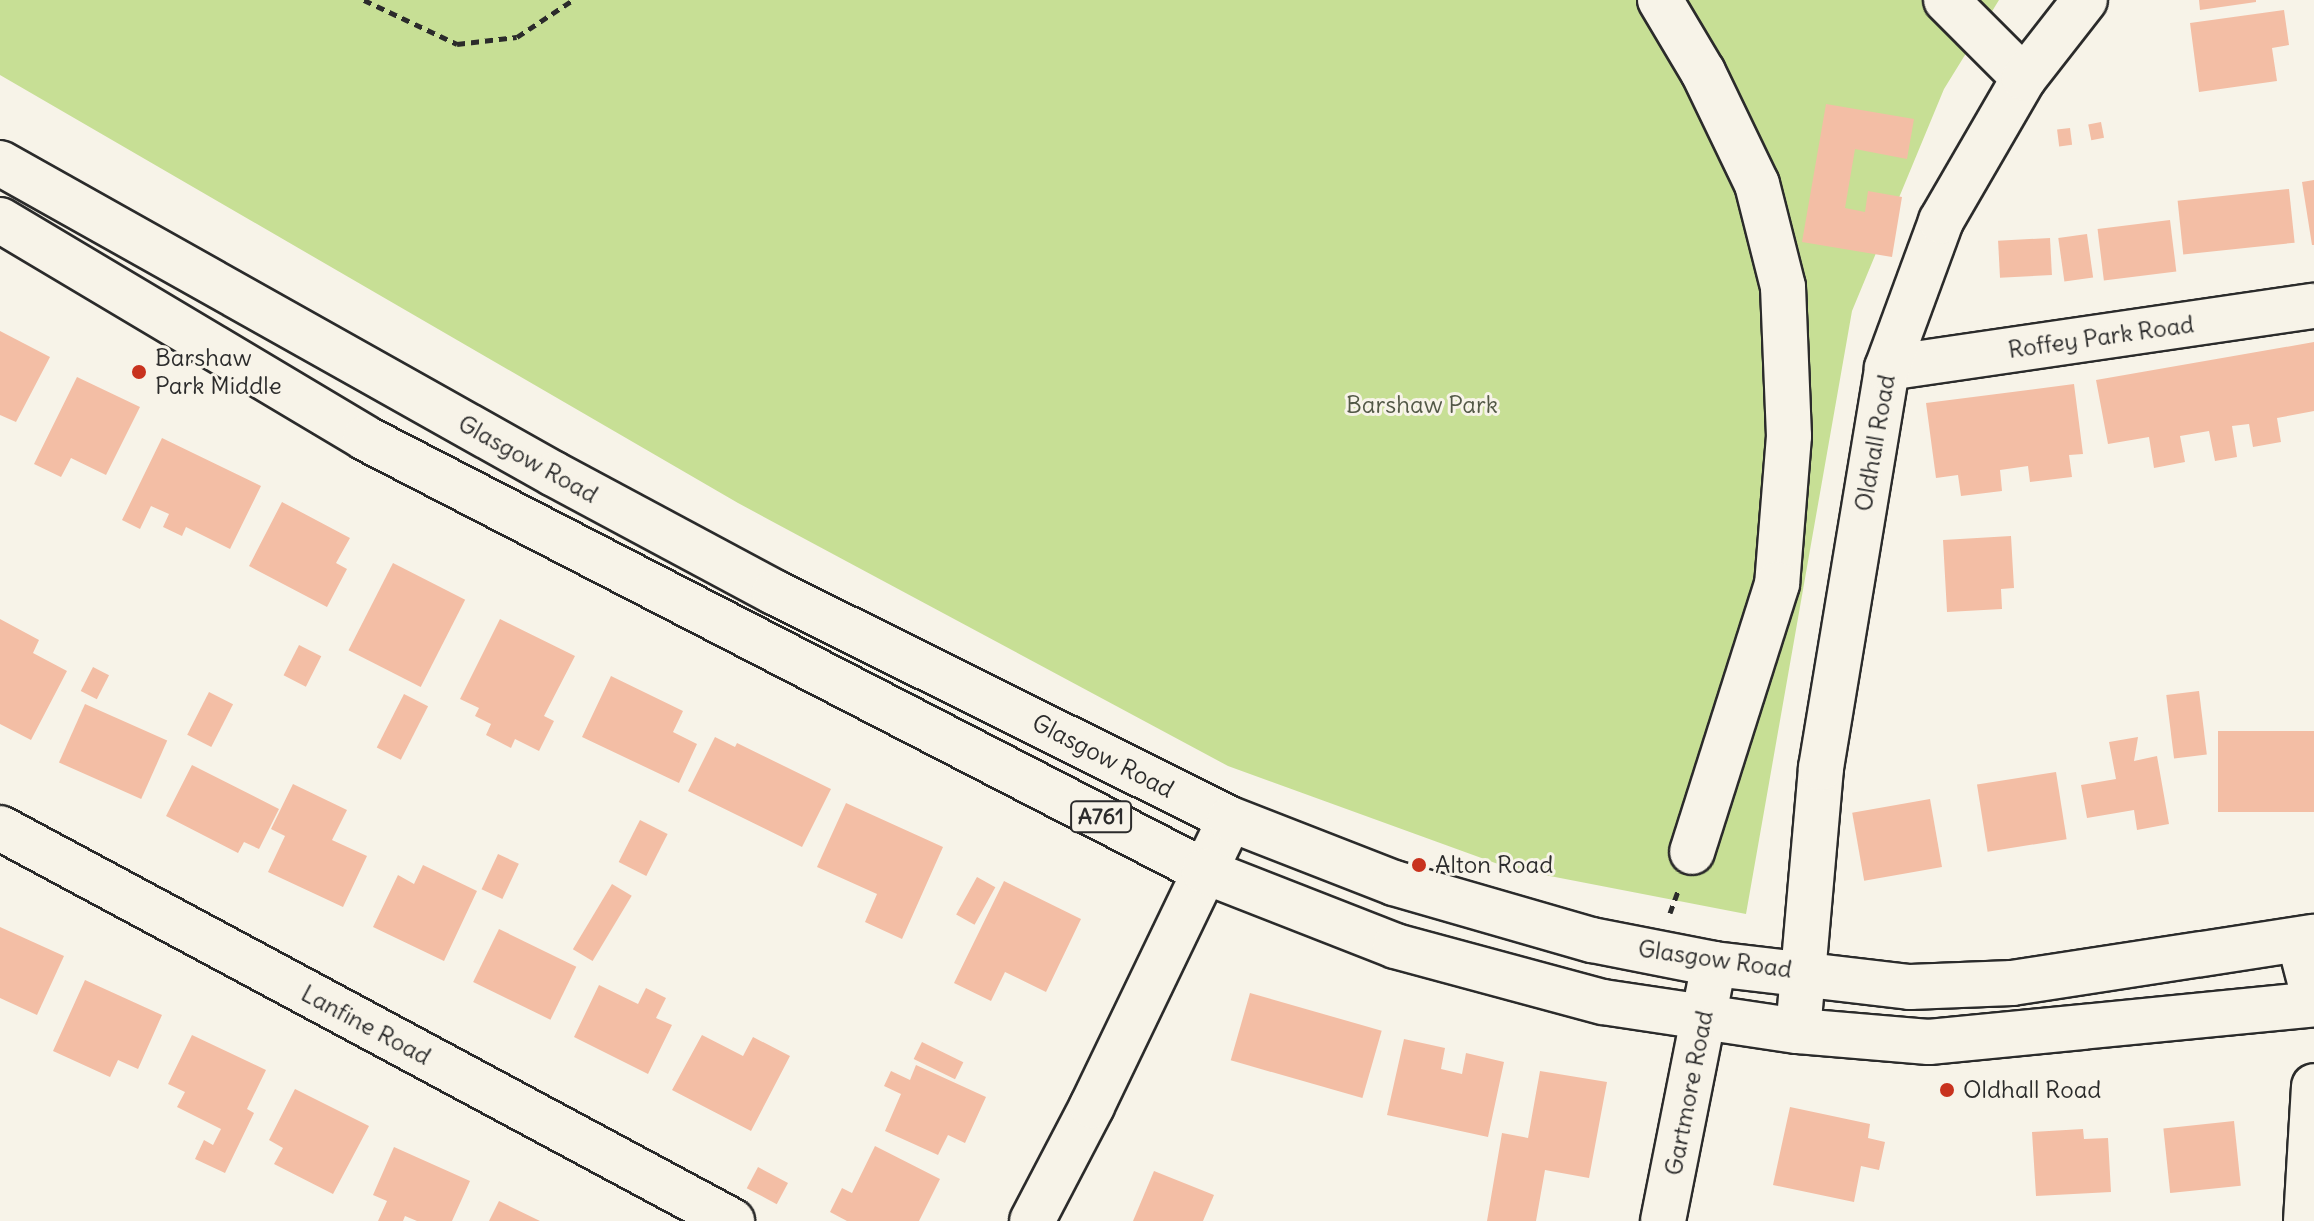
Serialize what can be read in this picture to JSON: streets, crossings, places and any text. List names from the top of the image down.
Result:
{
  "streets": {
    "main road": [
      "Roffey Park Road",
      "Oldhall Road",
      "Glasgow Road",
      "A761",
      "Lanfine Road",
      "Gartmore Road"
    ]
  },
  "crossings": [
    ["Roffey Park Road", "Oldhall Road"],
    ["Oldhall Road", "Glasgow Road"],
    ["Oldhall Road", "A761"],
    ["Glasgow Road", "Gartmore Road"],
    ["A761", "Gartmore Road"]
  ],
  "parks": ["Barshaw Park"],
  "places": ["Barshaw Park Middle", "Alton Road", "Oldhall Road"]
}
